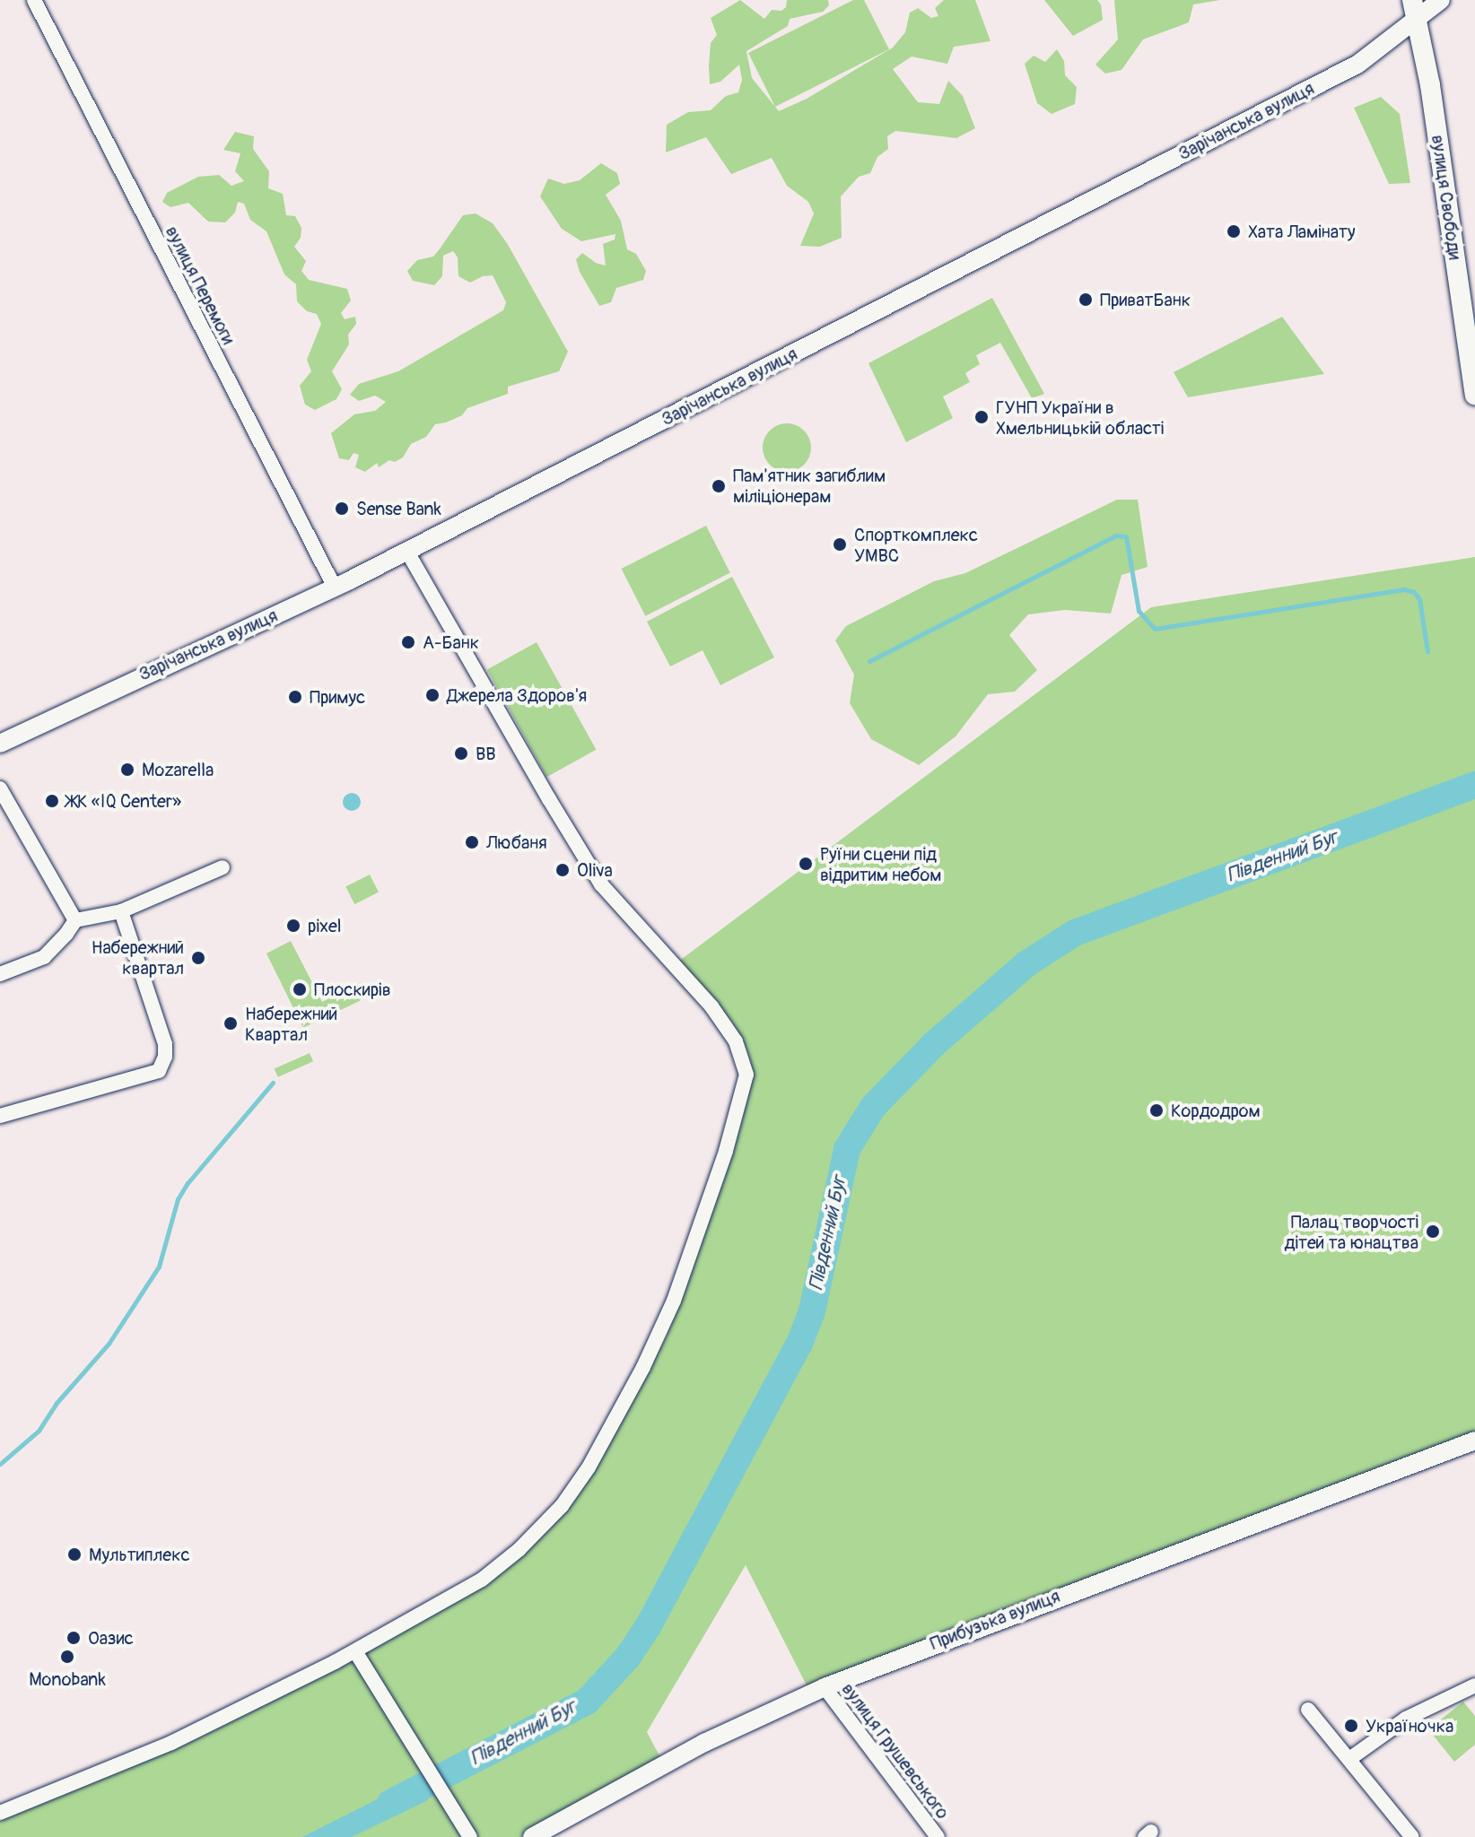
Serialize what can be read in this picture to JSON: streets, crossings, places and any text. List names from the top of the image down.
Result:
{
  "streets": {
    "main road": ["вулиця Свободи"],
    "street": [
      "Зарічанська вулиця",
      "вулиця Перемоги",
      "Прибузька вулиця",
      "вулиця Грушевського"
    ]
  },
  "crossings": [
    ["Зарічанська вулиця", "вулиця Свободи"],
    ["Зарічанська вулиця", "вулиця Перемоги"],
    ["Прибузька вулиця", "вулиця Грушевського"]
  ],
  "water": ["Південний Буг"],
  "places": [
    "Хата Ламінату",
    "ПриватБанк",
    "ГУНП України в Хмельницькій області",
    "Пам'ятник загиблим міліціонерам",
    "Sense Bank",
    "Спорткомплекс УМВС",
    "А-Банк",
    "Джерела Здоров'я",
    "Примус",
    "ВВ",
    "Mozarella",
    "ЖК «IQ Center»",
    "Любаня",
    "Руїни сцени під відритим небом",
    "Oliva",
    "pixel",
    "Набережний квартал",
    "Плоскирів",
    "Набережний Квартал",
    "Кордодром",
    "Палац творчості дітей та юнацтва",
    "Мультиплекс",
    "Оазис",
    "Monobank",
    "Україночка"
  ]
}
